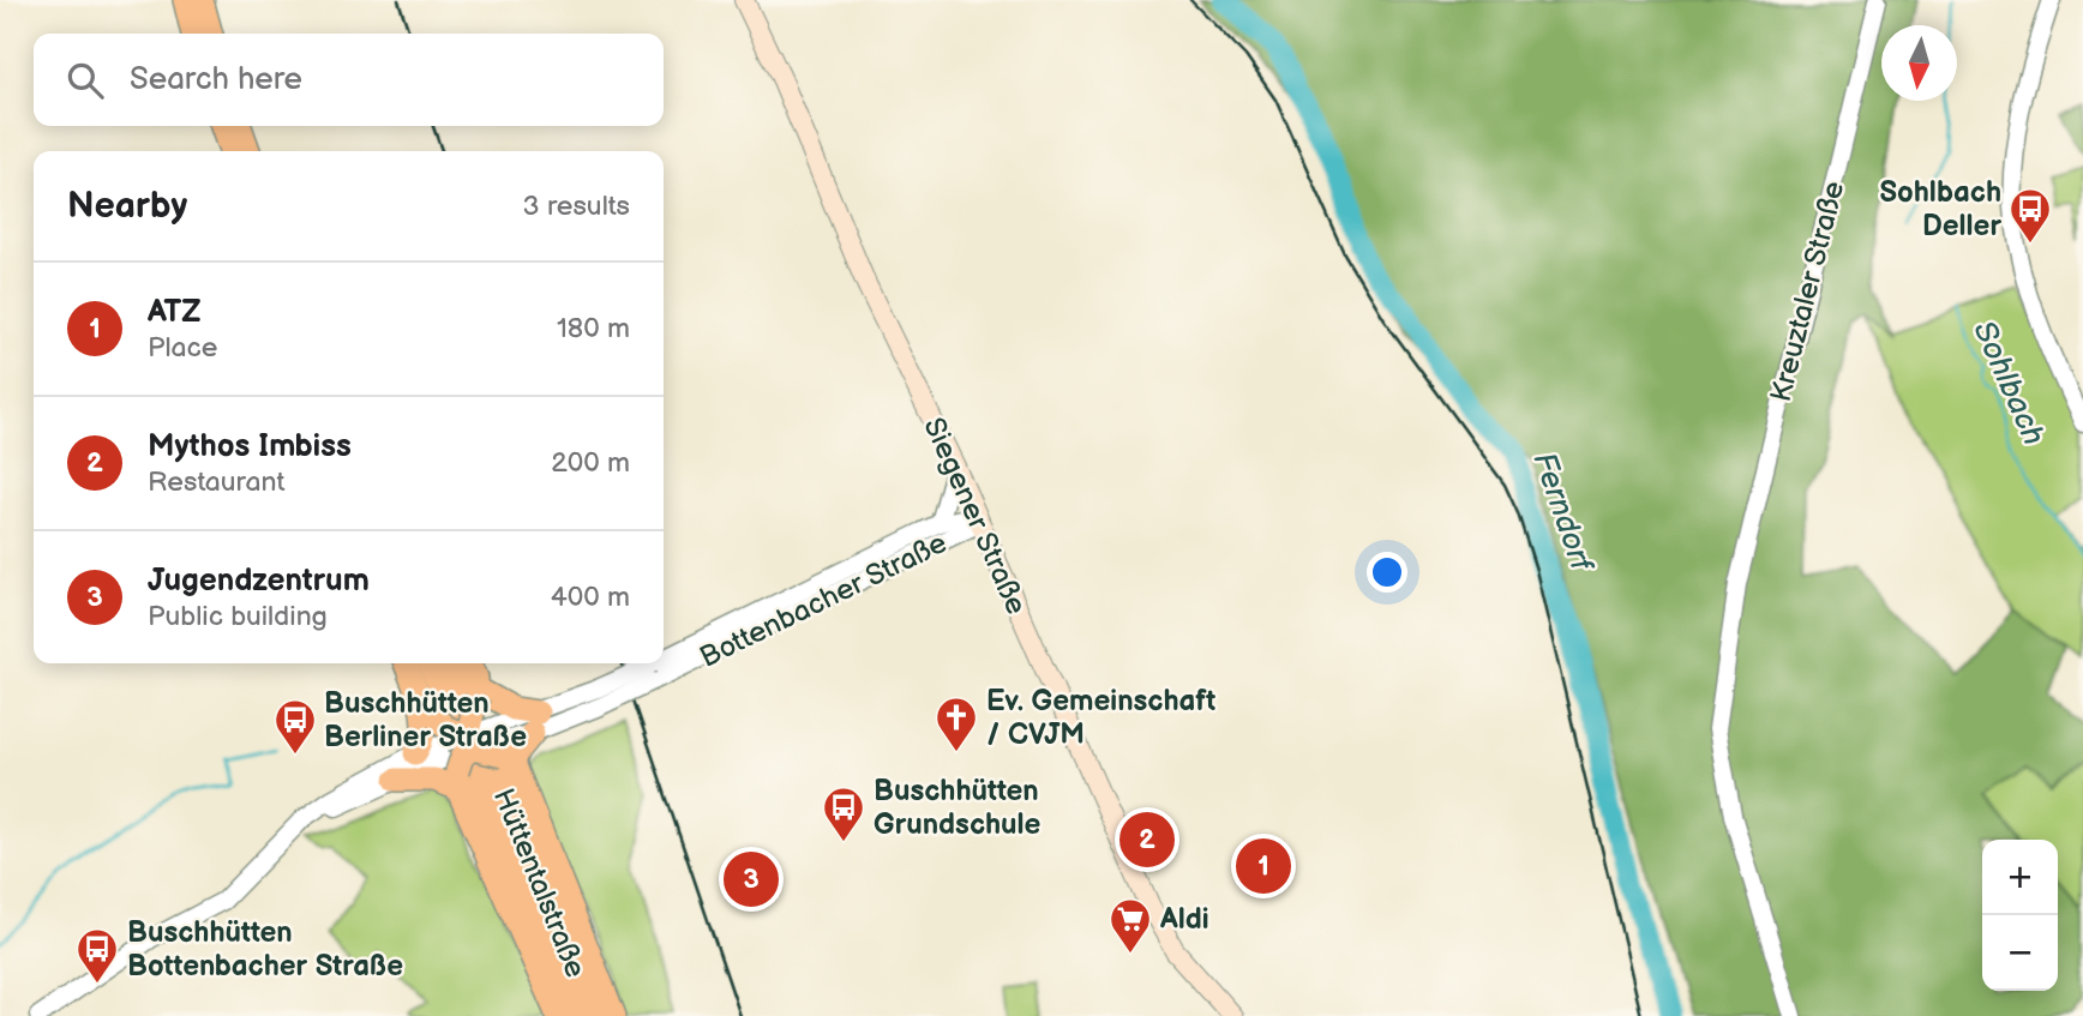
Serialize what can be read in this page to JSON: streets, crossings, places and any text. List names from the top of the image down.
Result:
{
  "streets": {
    "highway": ["Hüttentalstraße"],
    "main road": ["Siegener Straße"],
    "street": ["Kreuztaler Straße", "Bottenbacher Straße"]
  },
  "crossings": [
    ["Siegener Straße", "Bottenbacher Straße"]
  ],
  "water": ["Sohlbach", "Ferndorf"],
  "places": {
    "bus stop": [
      "Sohlbach Deller",
      "Buschhütten Berliner Straße",
      "Buschhütten Grundschule",
      "Buschhütten Bottenbacher Straße"
    ],
    "church": ["Ev. Gemeinschaft / CVJM"],
    "supermarket": ["Aldi"]
  },
  "north": "bottom",
  "page": {
    "search": "Search here",
    "heading": ["Nearby", "3 results"],
    "list": [
      {
        "mark": "1",
        "name": "ATZ",
        "note": "Place",
        "value": "180 m"
      },
      {
        "mark": "2",
        "name": "Mythos Imbiss",
        "note": "Restaurant",
        "value": "200 m"
      },
      {
        "mark": "3",
        "name": "Jugendzentrum",
        "note": "Public building",
        "value": "400 m"
      }
    ],
    "pins": ["2", "1", "3"],
    "map_buttons": ["+", "−"]
  }
}
